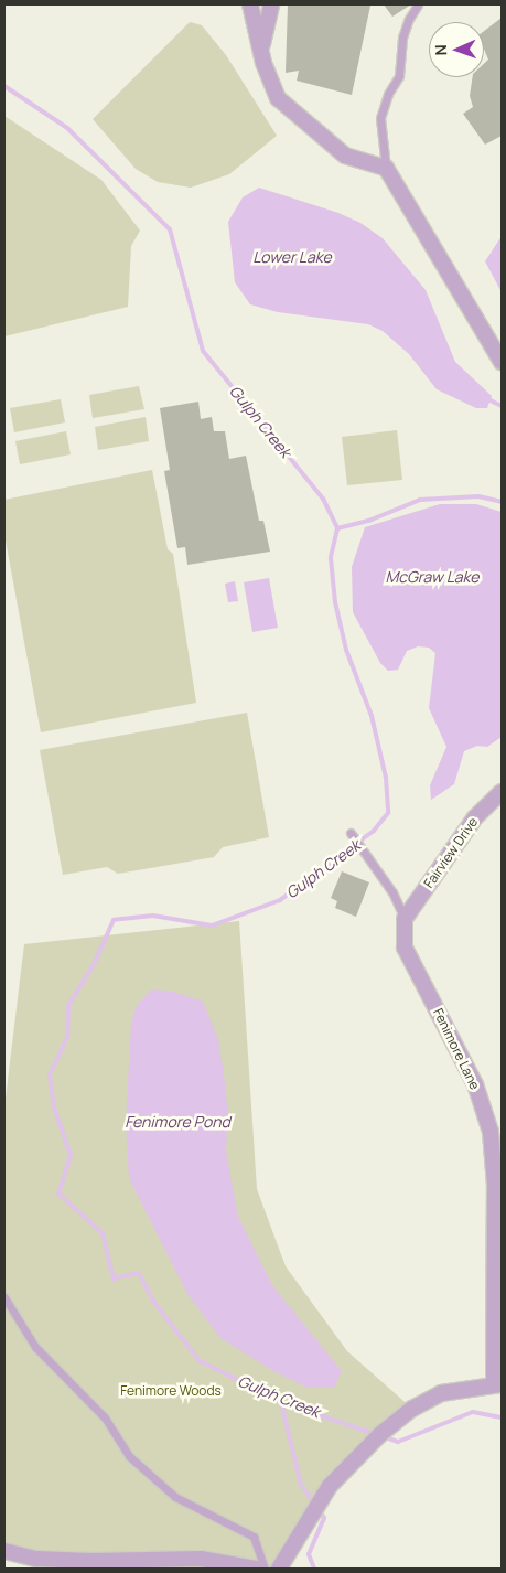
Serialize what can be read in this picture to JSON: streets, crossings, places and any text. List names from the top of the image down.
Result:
{
  "streets": {
    "street": ["Fairview Drive", "Fenimore Lane"]
  },
  "crossings": [
    ["Fairview Drive", "Fenimore Lane"]
  ],
  "water": [
    "Lower Lake",
    "Gulph Creek",
    "McGraw Lake",
    "Fenimore Pond"
  ],
  "parks": ["Fenimore Woods"],
  "north": "left"
}
